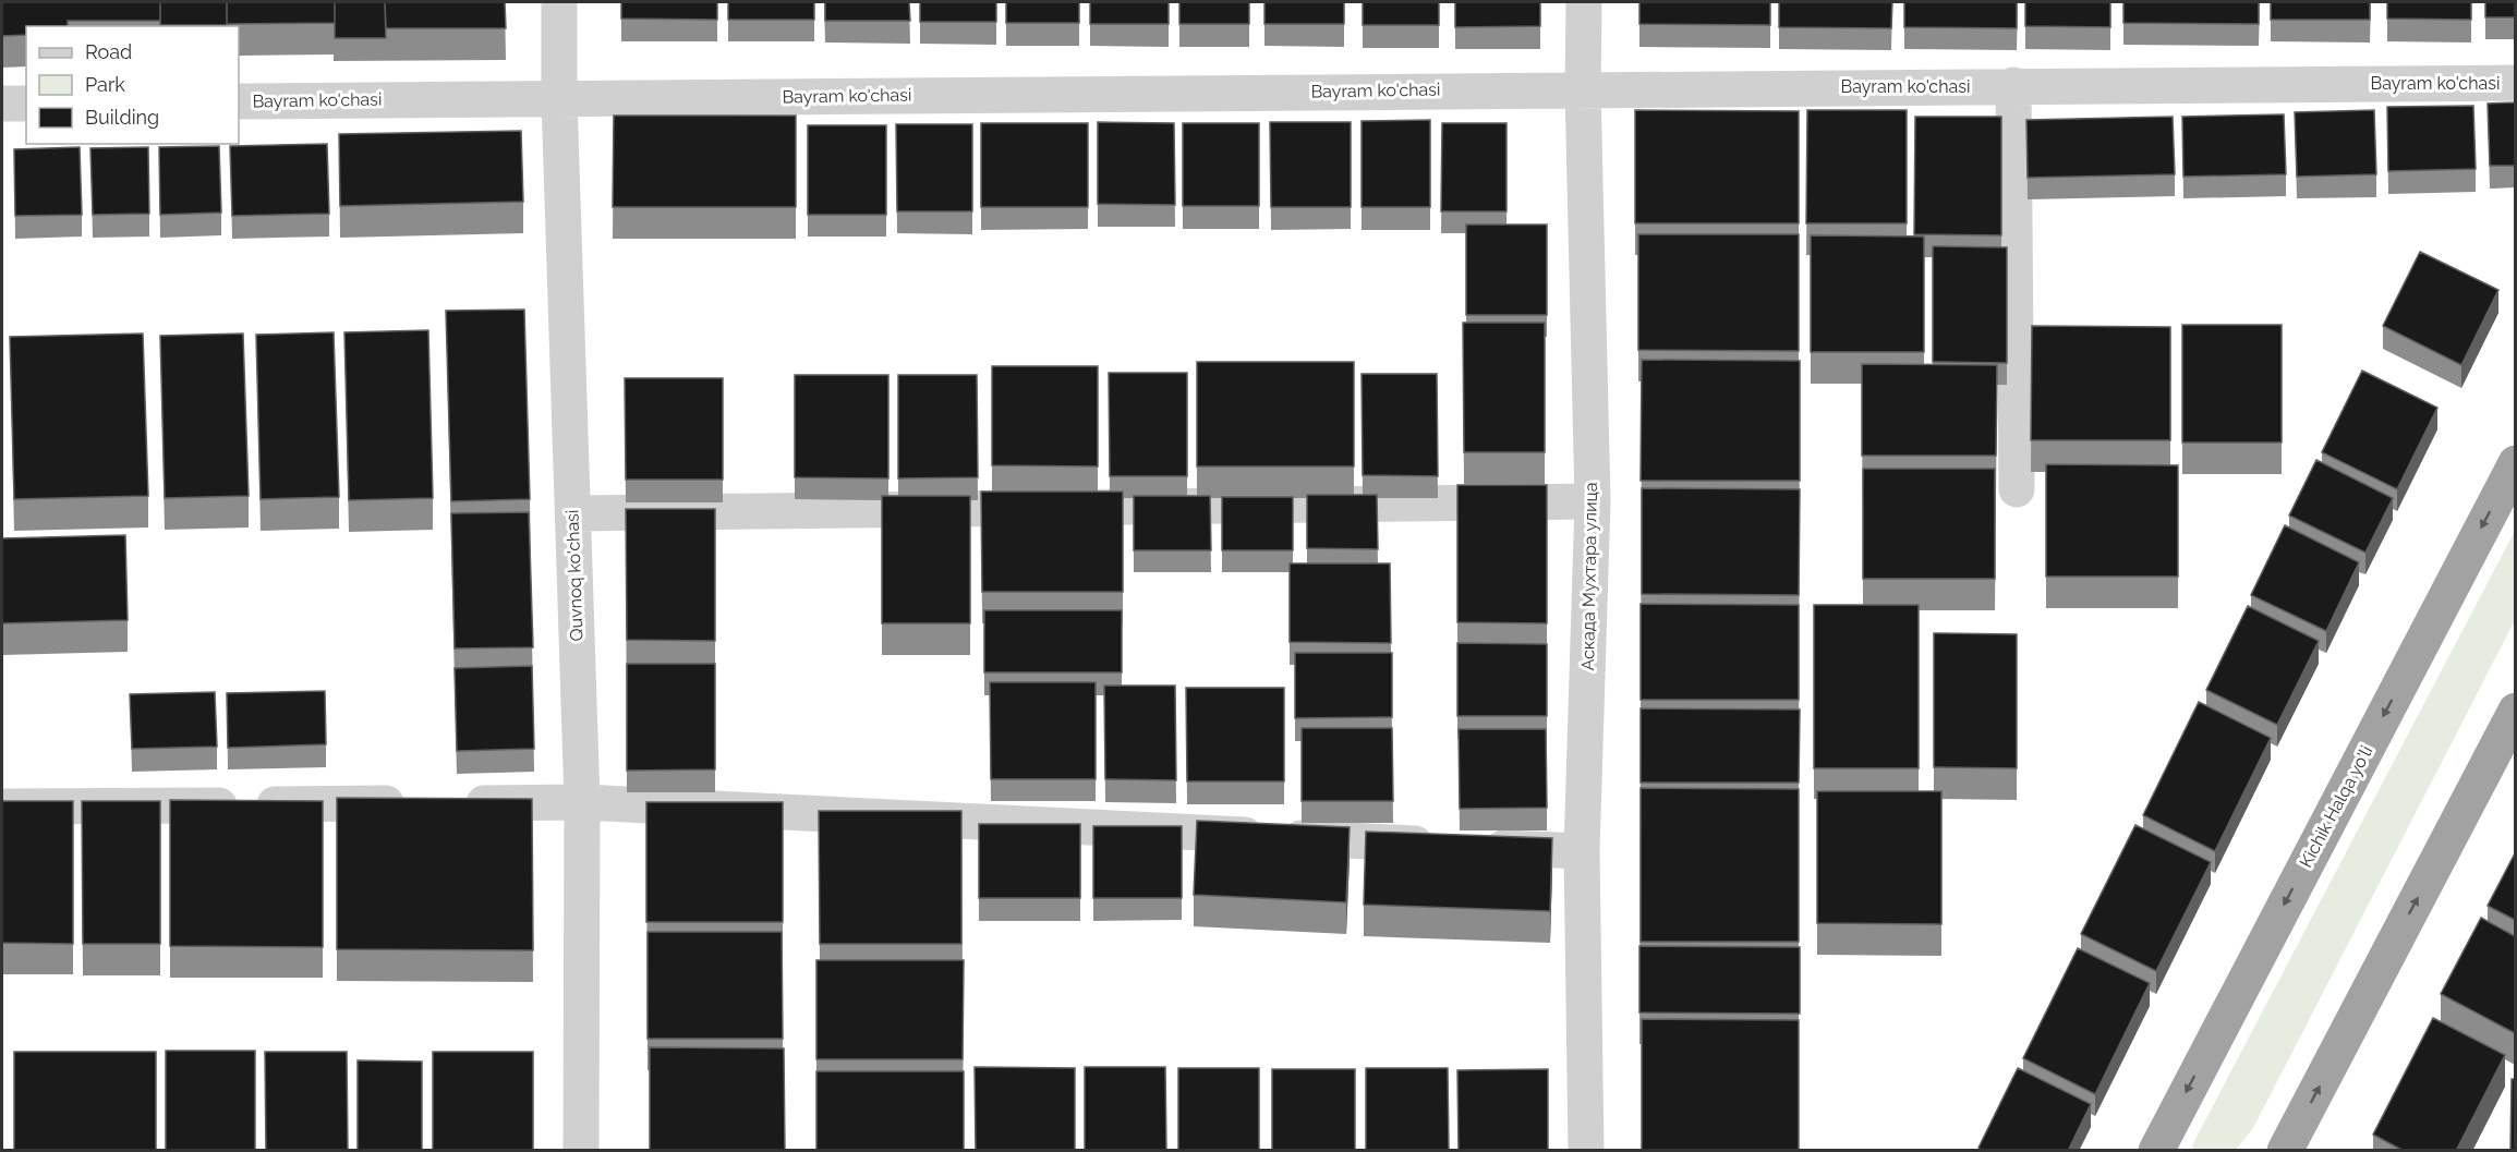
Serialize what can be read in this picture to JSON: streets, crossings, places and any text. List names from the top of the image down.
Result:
{
  "streets": {
    "highway": ["Kichik Halqa yo'li"],
    "street": ["Bayram ko'chasi", "Quvnoq ko'chasi", "Аскада Мухтара улица"]
  },
  "crossings": [
    ["Bayram ko'chasi", "Quvnoq ko'chasi"],
    ["Bayram ko'chasi", "Аскада Мухтара улица"]
  ],
  "legend": ["Road", "Park", "Building"]
}
